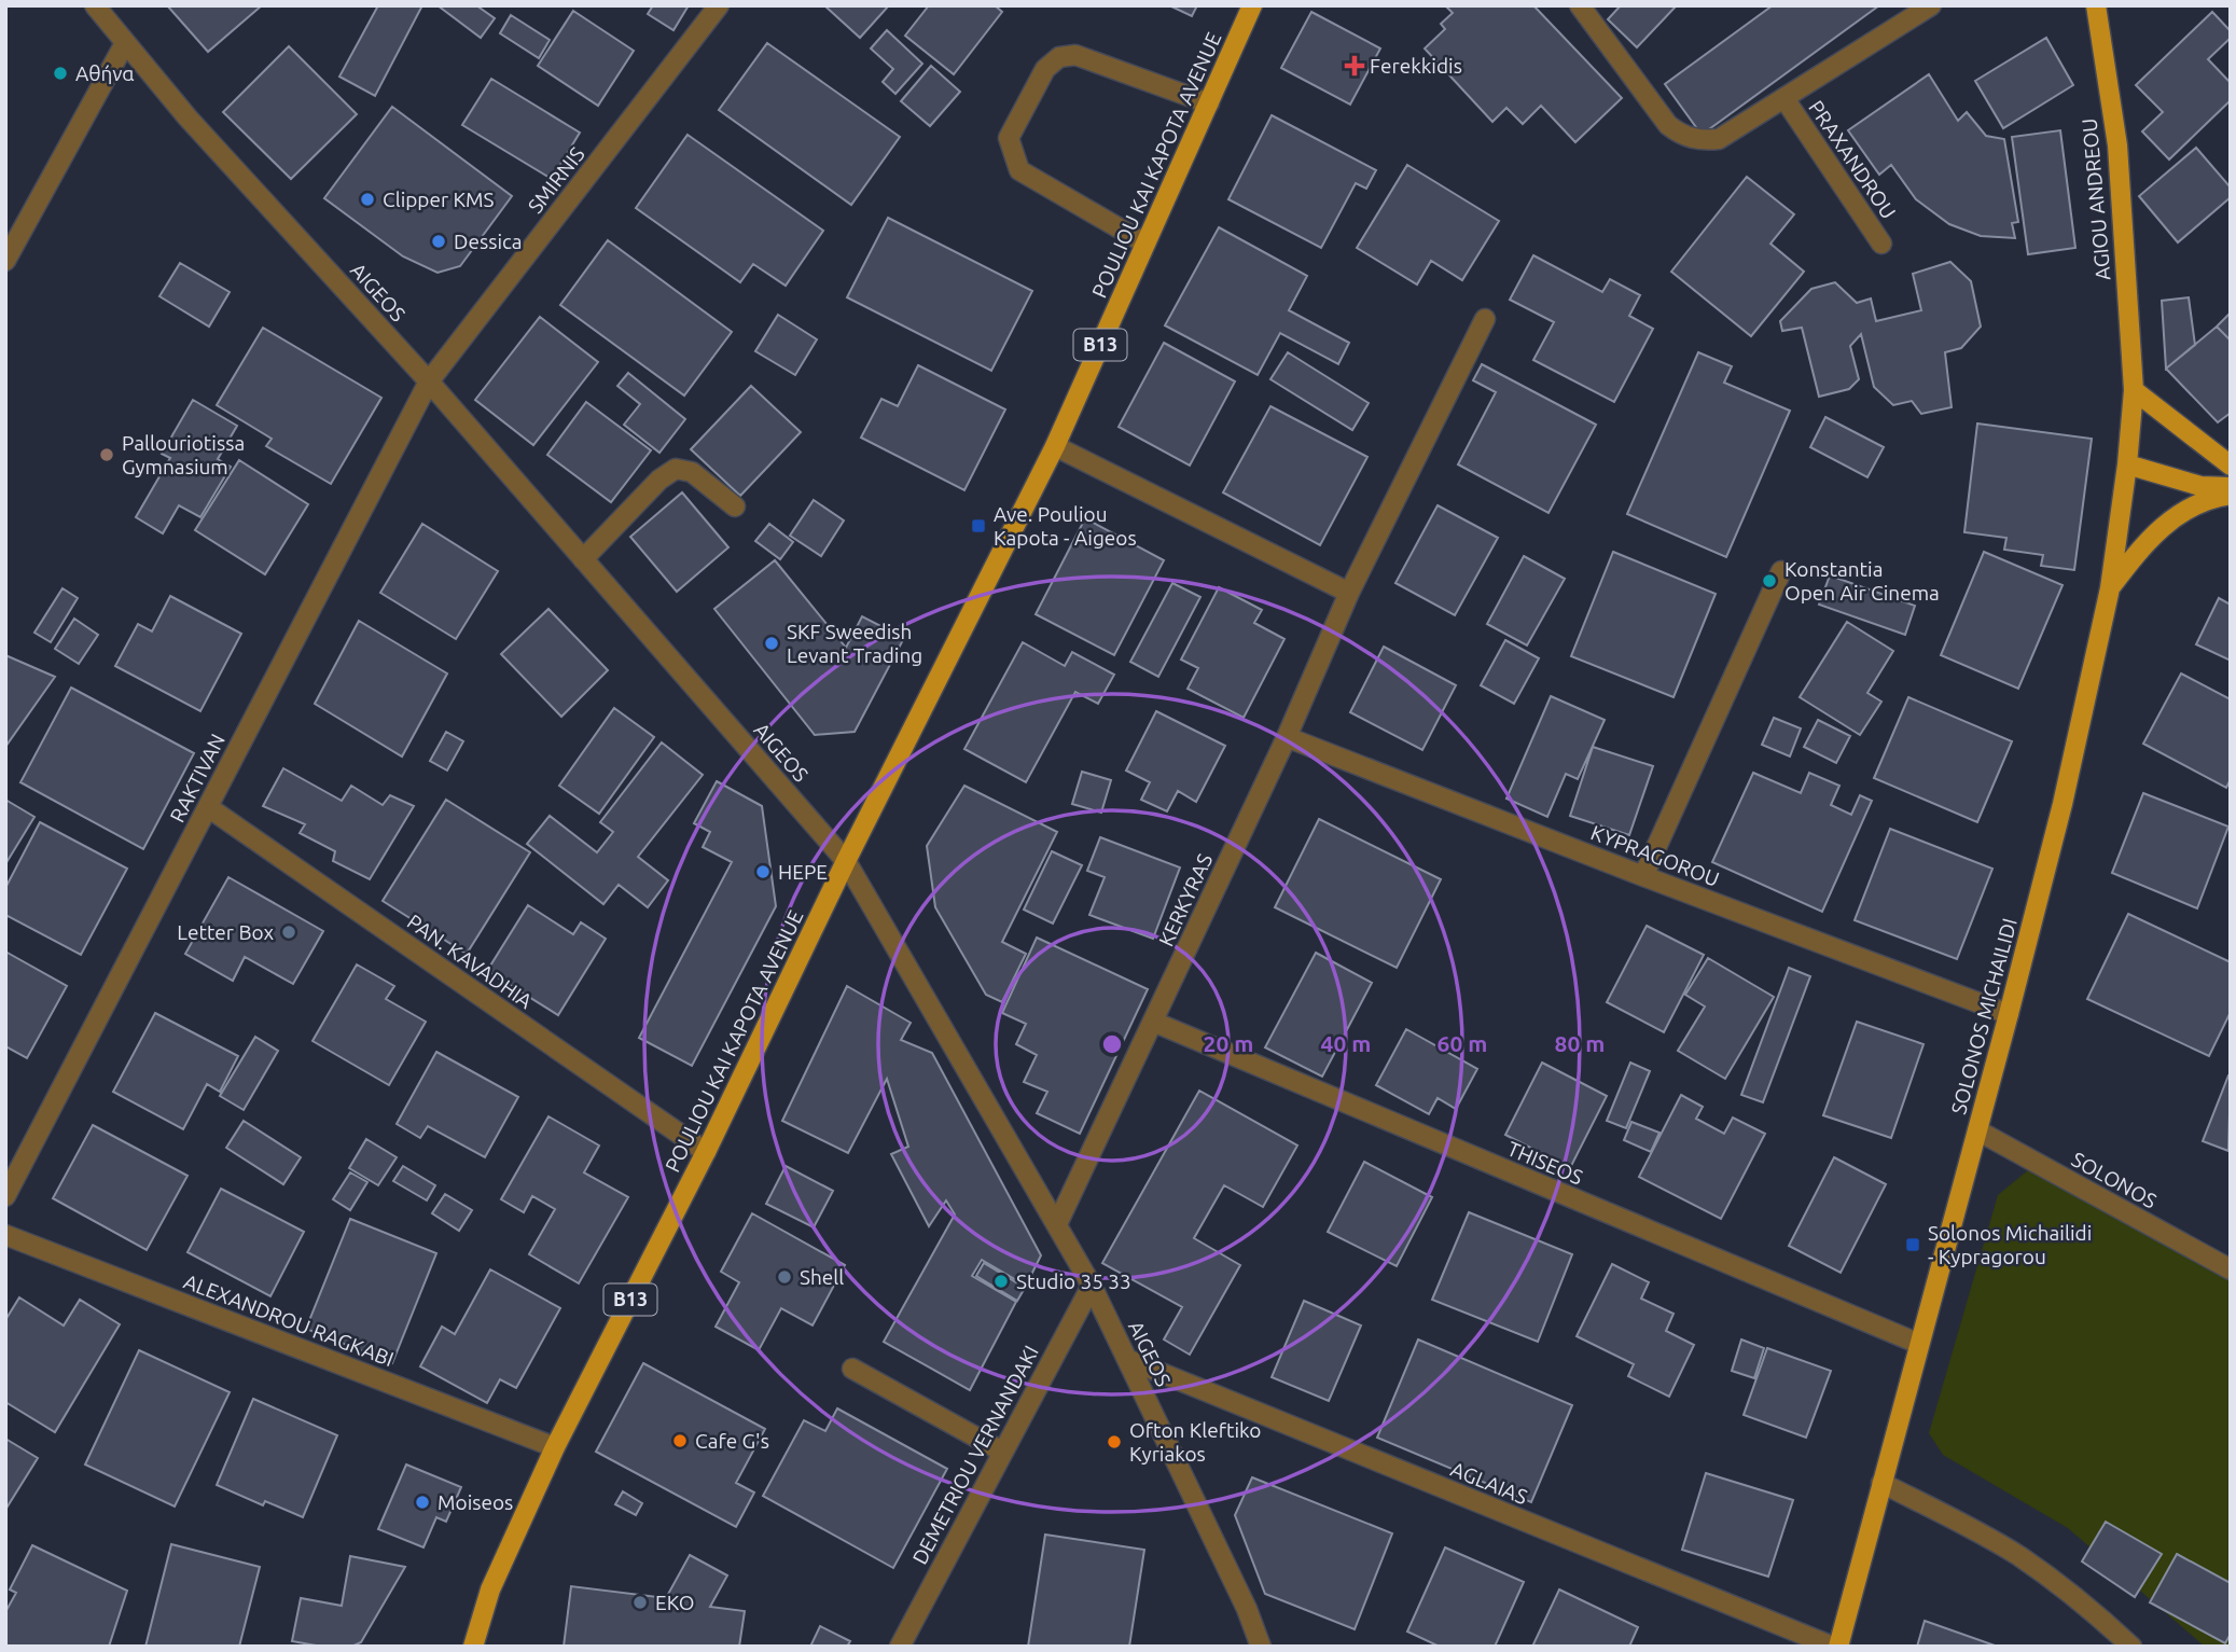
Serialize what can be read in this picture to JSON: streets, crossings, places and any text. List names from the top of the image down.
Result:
{
  "streets": {
    "main road": [
      "POULIOU KAI KAPOTA AVENUE",
      "AGIOU ANDREOU",
      "B13",
      "SOLONOS MICHAILIDI"
    ],
    "street": [
      "PRAXANDROU",
      "SMIRNIS",
      "AIGEOS",
      "RAKTIVAN",
      "KYPRAGOROU",
      "KERKYRAS",
      "PAN. KAVADHIA",
      "THISEOS",
      "SOLONOS",
      "ALEXANDROU RAGKABI",
      "DEMETRIOU VERNANDAKI",
      "AGLAIAS"
    ]
  },
  "crossings": [
    ["POULIOU KAI KAPOTA AVENUE", "AIGEOS"],
    ["POULIOU KAI KAPOTA AVENUE", "PAN. KAVADHIA"],
    ["POULIOU KAI KAPOTA AVENUE", "ALEXANDROU RAGKABI"],
    ["SMIRNIS", "AIGEOS"],
    ["SMIRNIS", "RAKTIVAN"],
    ["AGIOU ANDREOU", "SOLONOS MICHAILIDI"],
    ["AIGEOS", "RAKTIVAN"],
    ["AIGEOS", "KERKYRAS"],
    ["AIGEOS", "DEMETRIOU VERNANDAKI"],
    ["AIGEOS", "AGLAIAS"],
    ["RAKTIVAN", "PAN. KAVADHIA"],
    ["KYPRAGOROU", "KERKYRAS"],
    ["KYPRAGOROU", "SOLONOS MICHAILIDI"],
    ["KERKYRAS", "THISEOS"],
    ["SOLONOS MICHAILIDI", "THISEOS"],
    ["SOLONOS MICHAILIDI", "SOLONOS"],
    ["SOLONOS MICHAILIDI", "AGLAIAS"]
  ],
  "places": {
    "health": ["Ferekkidis"],
    "other": [
      "Αθήνα",
      "Clipper KMS",
      "Dessica",
      "Pallouriotissa Gymnasium",
      "Konstantia Open Air Cinema",
      "SKF Sweedish Levant Trading",
      "HEPE",
      "Letter Box",
      "Shell",
      "Studio 35 33",
      "Cafe G's",
      "Ofton Kleftiko Kyriakos",
      "Moiseos",
      "EKO"
    ],
    "transit": ["Ave. Pouliou Kapota - Aigeos", "Solonos Michailidi - Kypragorou"]
  },
  "rings": [
    "20 m",
    "40 m",
    "60 m",
    "80 m"
  ]
}
